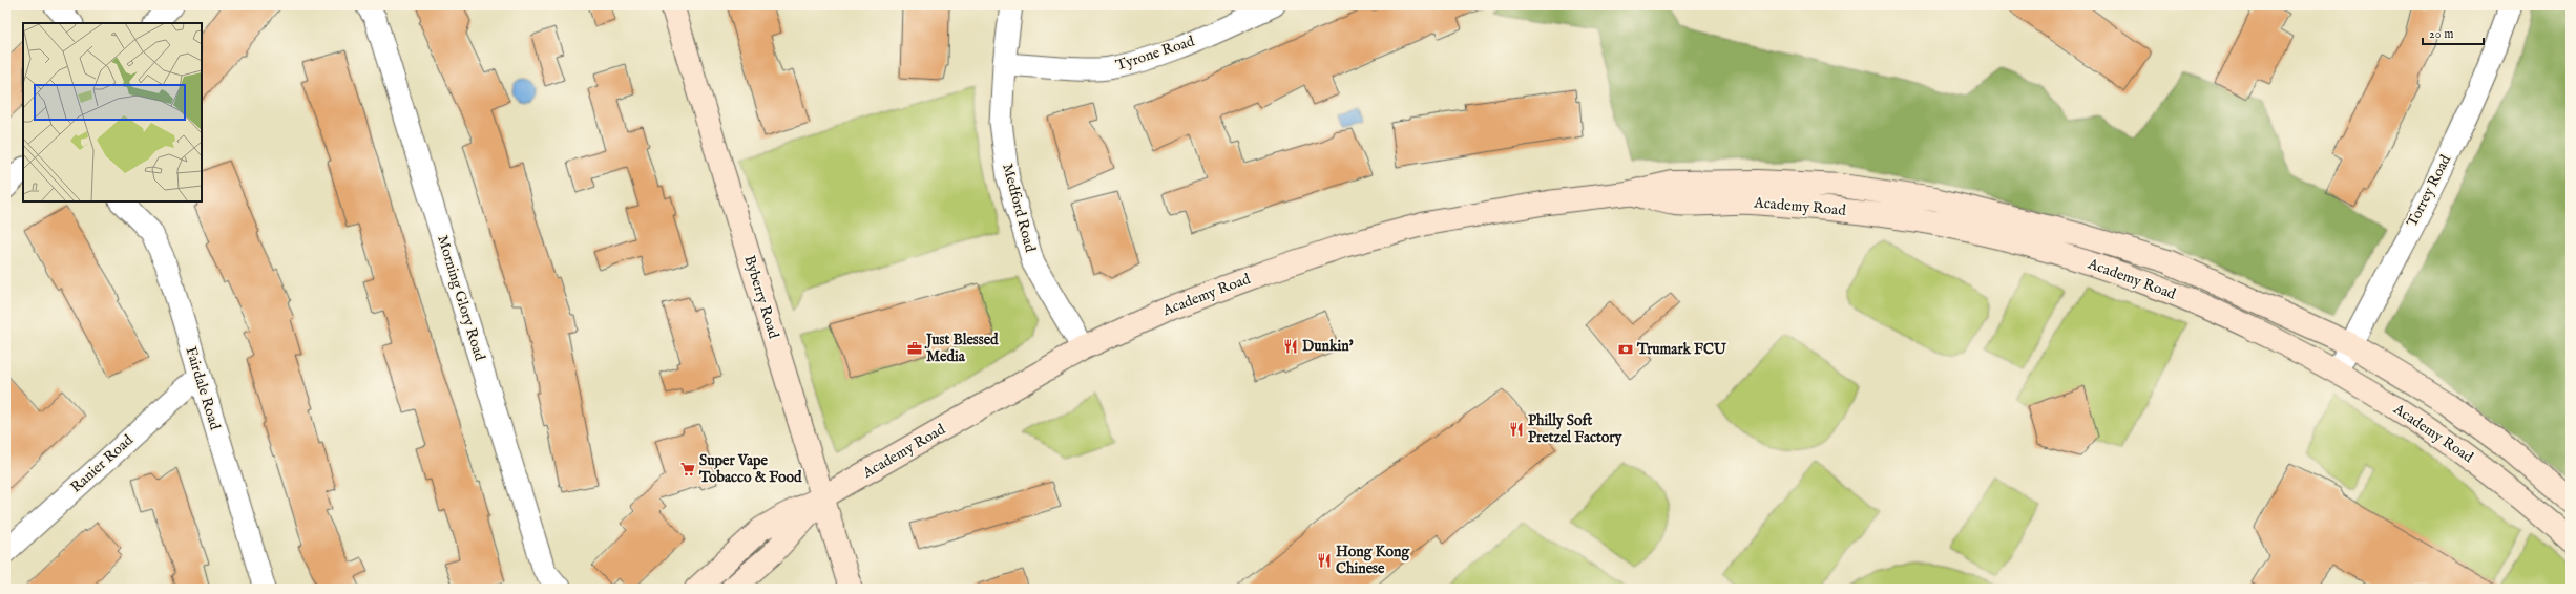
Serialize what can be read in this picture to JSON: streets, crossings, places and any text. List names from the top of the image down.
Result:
{
  "streets": {
    "main road": ["Academy Road", "Byberry Road"],
    "street": [
      "Tyrone Road",
      "Torrey Road",
      "Medford Road",
      "Morning Glory Road",
      "Fairdale Road",
      "Ranier Road"
    ]
  },
  "crossings": [
    ["Tyrone Road", "Medford Road"],
    ["Torrey Road", "Academy Road"],
    ["Academy Road", "Medford Road"],
    ["Academy Road", "Byberry Road"],
    ["Fairdale Road", "Ranier Road"]
  ],
  "places": {
    "restaurant": ["Dunkin'", "Philly Soft Pretzel Factory", "Hong Kong Chinese"],
    "office": ["Just Blessed Media"],
    "bank": ["Trumark FCU"],
    "supermarket": ["Super Vape Tobacco & Food"]
  },
  "scale_bar": "20 m"
}
